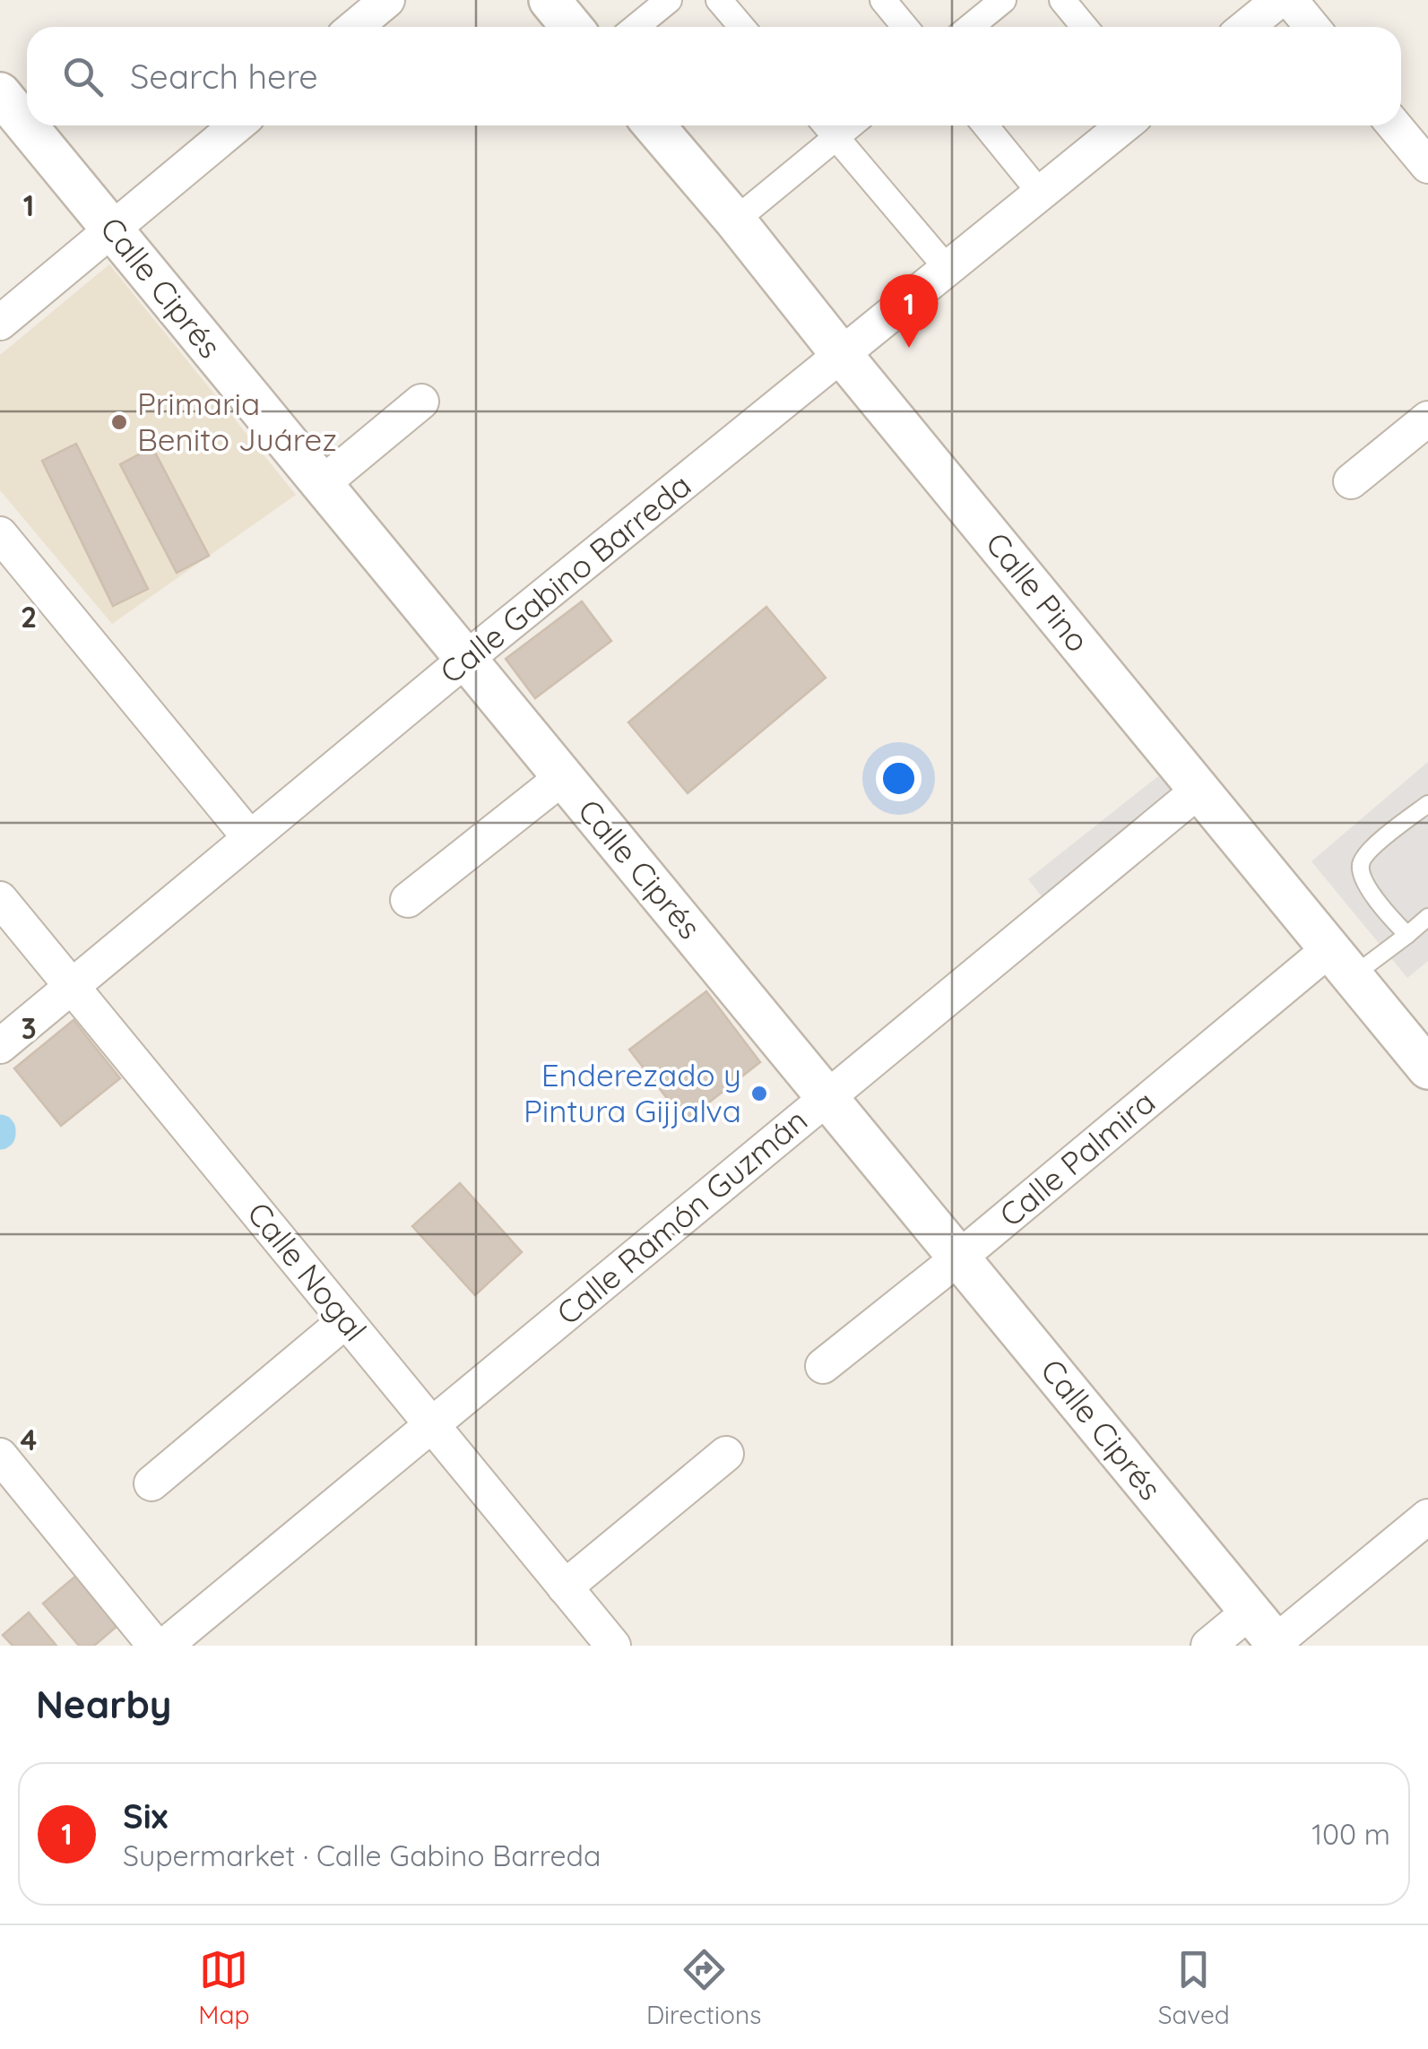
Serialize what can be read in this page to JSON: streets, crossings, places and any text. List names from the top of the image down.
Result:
{
  "streets": {
    "street": [
      "Calle Ciprés",
      "Calle Gabino Barreda",
      "Calle Pino",
      "Calle Palmira",
      "Calle Ramón Guzmán",
      "Calle Nogal"
    ]
  },
  "crossings": [
    ["Calle Ciprés", "Calle Gabino Barreda"],
    ["Calle Ciprés", "Calle Palmira"],
    ["Calle Ciprés", "Calle Ramón Guzmán"],
    ["Calle Gabino Barreda", "Calle Pino"],
    ["Calle Gabino Barreda", "Calle Nogal"],
    ["Calle Pino", "Calle Palmira"],
    ["Calle Pino", "Calle Ramón Guzmán"],
    ["Calle Ramón Guzmán", "Calle Nogal"]
  ],
  "places": ["Primaria Benito Juárez", "Enderezado y Pintura Gijjalva"],
  "page": {
    "search": "Search here",
    "pins": "1",
    "heading": "Nearby",
    "list": [
      {
        "mark": "1",
        "name": "Six",
        "note": "Supermarket · Calle Gabino Barreda",
        "value": "100 m"
      }
    ],
    "nav": ["Map", "Directions", "Saved"]
  },
  "grid": {
    "rows": [
      "1",
      "2",
      "3",
      "4"
    ]
  }
}
